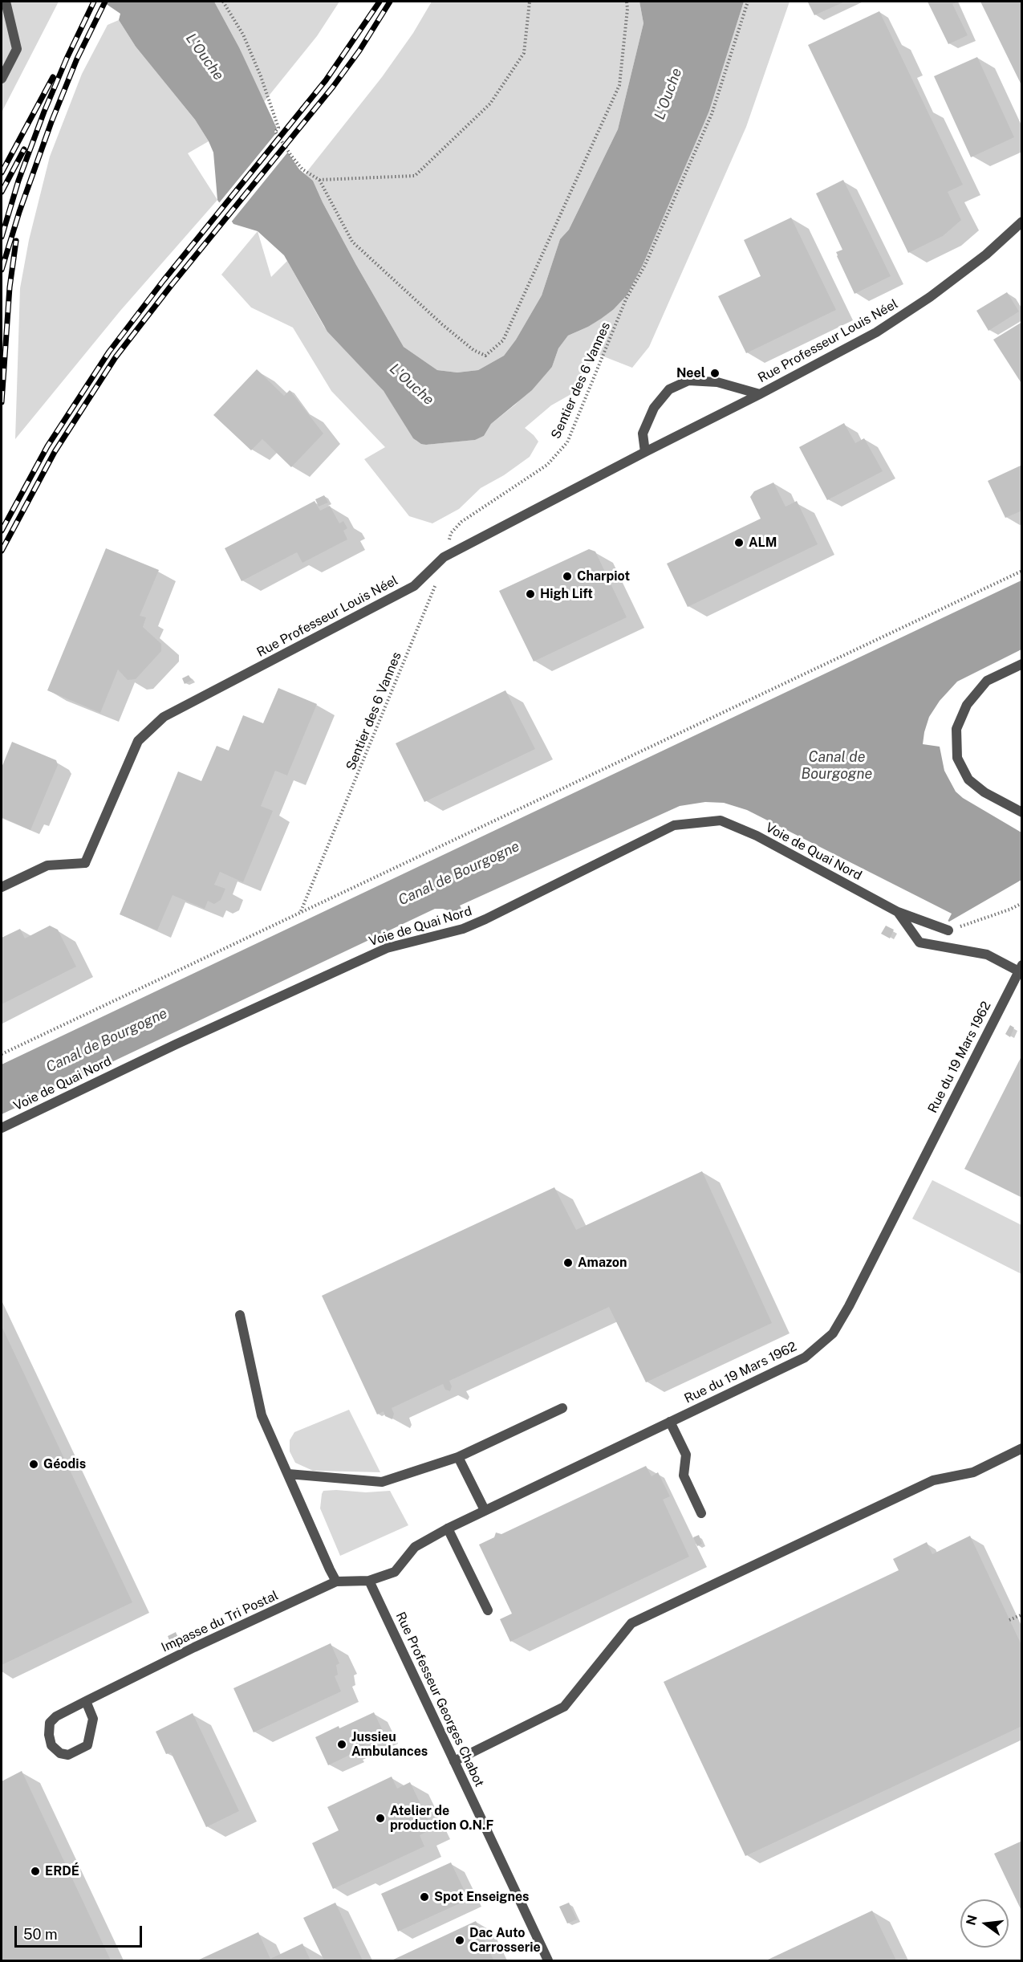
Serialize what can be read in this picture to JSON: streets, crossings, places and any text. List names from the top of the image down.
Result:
{
  "streets": {
    "street": [
      "Rue Professeur Louis Néel",
      "Voie de Quai Nord",
      "Rue du 19 Mars 1962",
      "Impasse du Tri Postal",
      "Rue Professeur Georges Chabot"
    ],
    "path": ["Sentier des 6 Vannes"]
  },
  "crossings": [
    ["Rue Professeur Louis Néel", "Sentier des 6 Vannes"],
    ["Voie de Quai Nord", "Rue du 19 Mars 1962"],
    ["Rue du 19 Mars 1962", "Impasse du Tri Postal"],
    ["Rue du 19 Mars 1962", "Rue Professeur Georges Chabot"],
    ["Impasse du Tri Postal", "Rue Professeur Georges Chabot"]
  ],
  "water": ["L'Ouche", "Canal de Bourgogne"],
  "places": [
    "Neel",
    "ALM",
    "Charpiot",
    "High Lift",
    "Amazon",
    "Géodis",
    "Jussieu Ambulances",
    "Atelier de production O.N.F",
    "ERDÉ",
    "Spot Enseignes",
    "Dac Auto Carrosserie"
  ],
  "scale_bar": "50 m",
  "north": "left"
}
